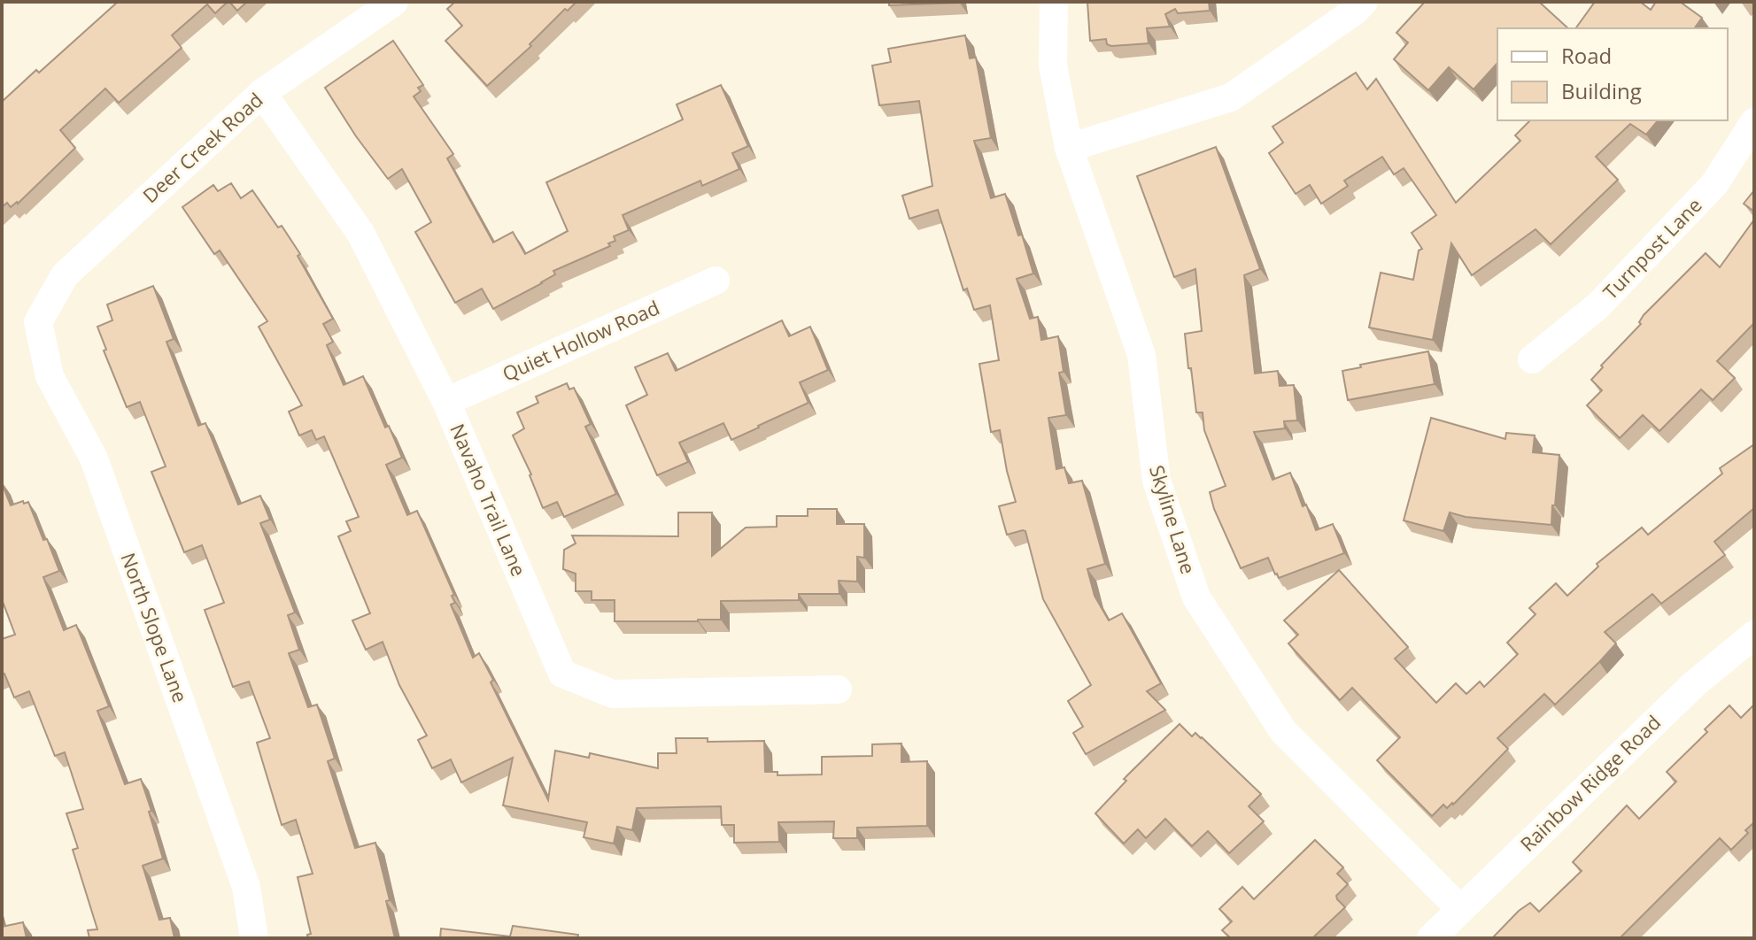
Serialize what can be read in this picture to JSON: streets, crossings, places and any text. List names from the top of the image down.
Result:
{
  "streets": {
    "street": [
      "Deer Creek Road",
      "Turnpost Lane",
      "Quiet Hollow Road",
      "Navaho Trail Lane",
      "Skyline Lane",
      "North Slope Lane",
      "Rainbow Ridge Road"
    ]
  },
  "crossings": [
    ["Deer Creek Road", "Navaho Trail Lane"],
    ["Deer Creek Road", "North Slope Lane"],
    ["Quiet Hollow Road", "Navaho Trail Lane"],
    ["Skyline Lane", "Rainbow Ridge Road"]
  ],
  "legend": ["Road", "Building"]
}
